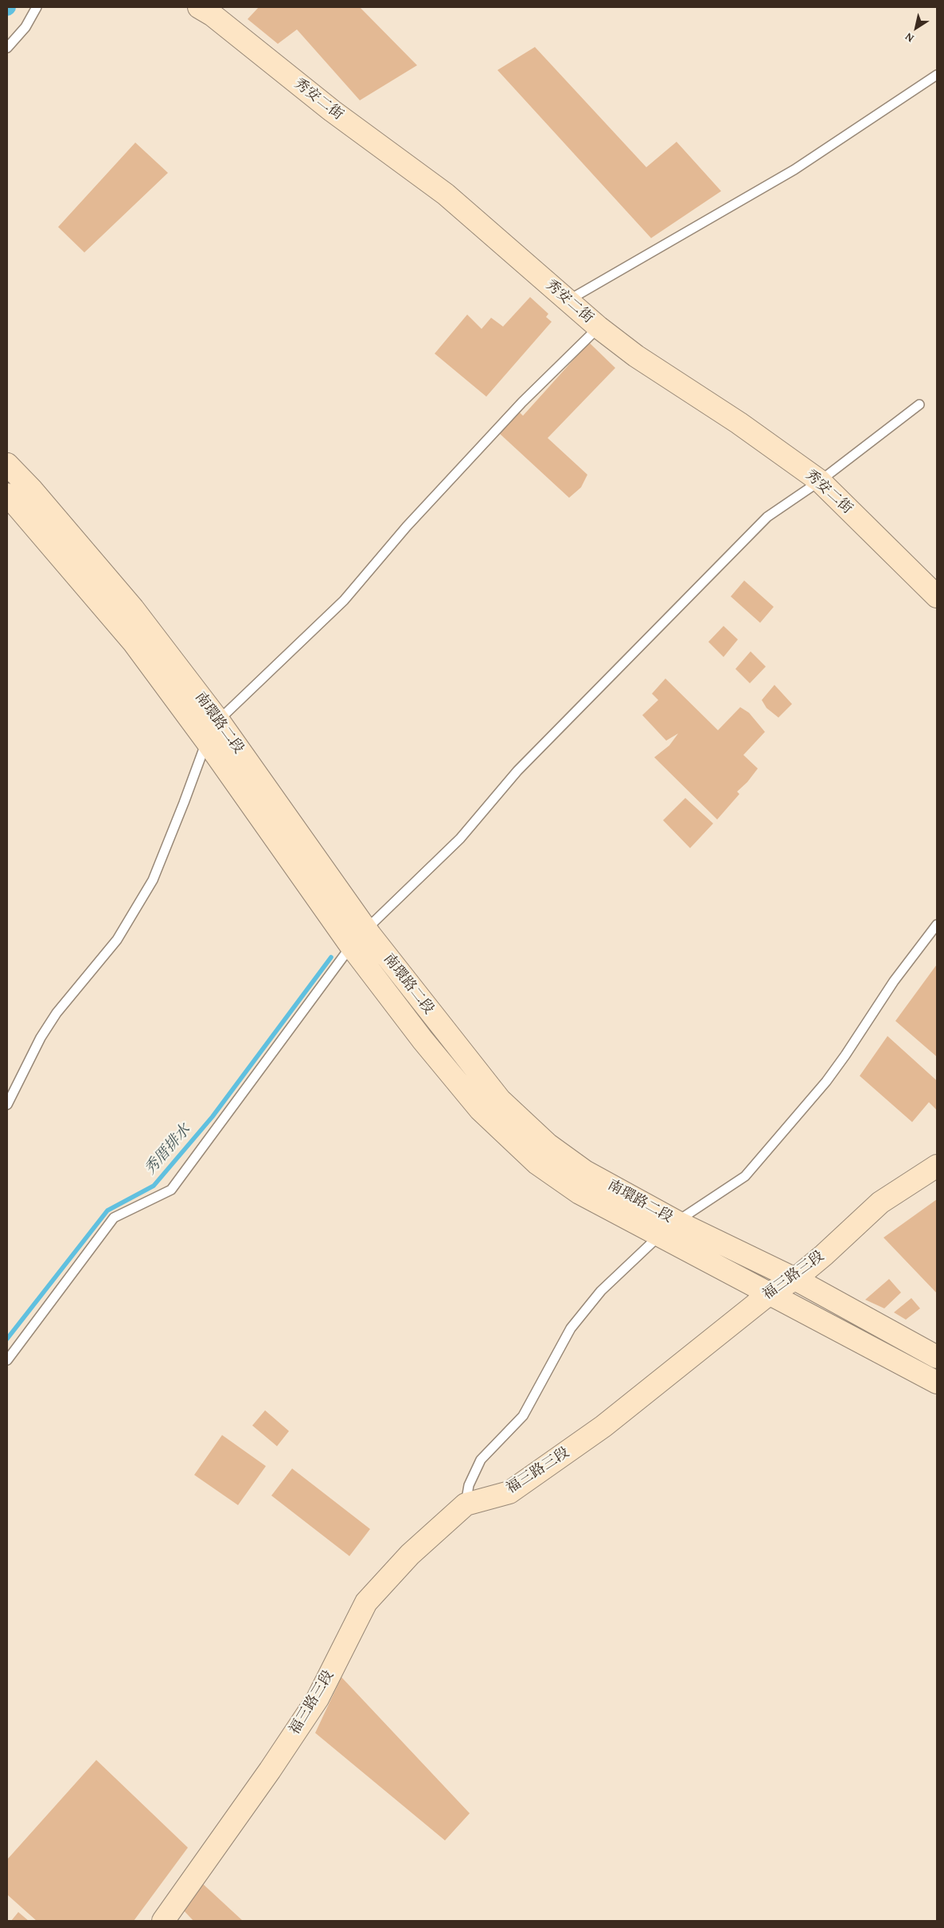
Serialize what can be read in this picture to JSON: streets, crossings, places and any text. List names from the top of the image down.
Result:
{
  "streets": {
    "street": ["秀安二街", "南環路二段", "福三路三段"]
  },
  "crossings": [
    ["南環路二段", "福三路三段"]
  ],
  "water": ["秀厝排水"],
  "north": "bottom left"
}
